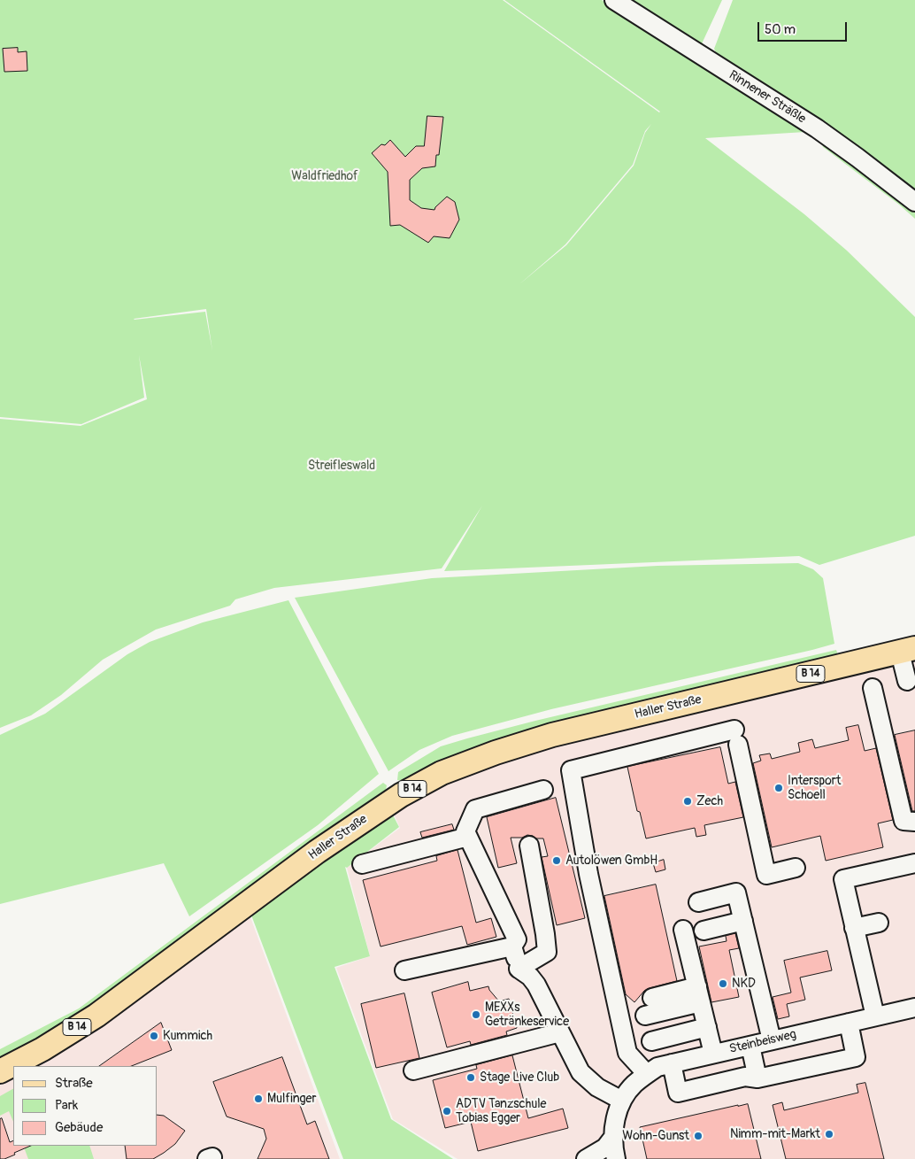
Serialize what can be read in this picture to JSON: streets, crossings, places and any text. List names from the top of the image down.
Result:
{
  "streets": {
    "main road": ["B 14", "Haller Straße"],
    "street": ["Rinnener Sträßle", "Steinbeisweg"]
  },
  "parks": ["Waldfriedhof", "Streifleswald"],
  "places": [
    "Intersport Schoell",
    "Zech",
    "Autolöwen GmbH",
    "NKD",
    "MEXXs Getränkeservice",
    "Kummich",
    "Stage Live Club",
    "Mulfinger",
    "ADTV Tanzschule Tobias Egger",
    "Nimm-mit-Markt",
    "Wohn-Gunst"
  ],
  "legend": ["Straße", "Park", "Gebäude"],
  "scale_bar": "50 m"
}
